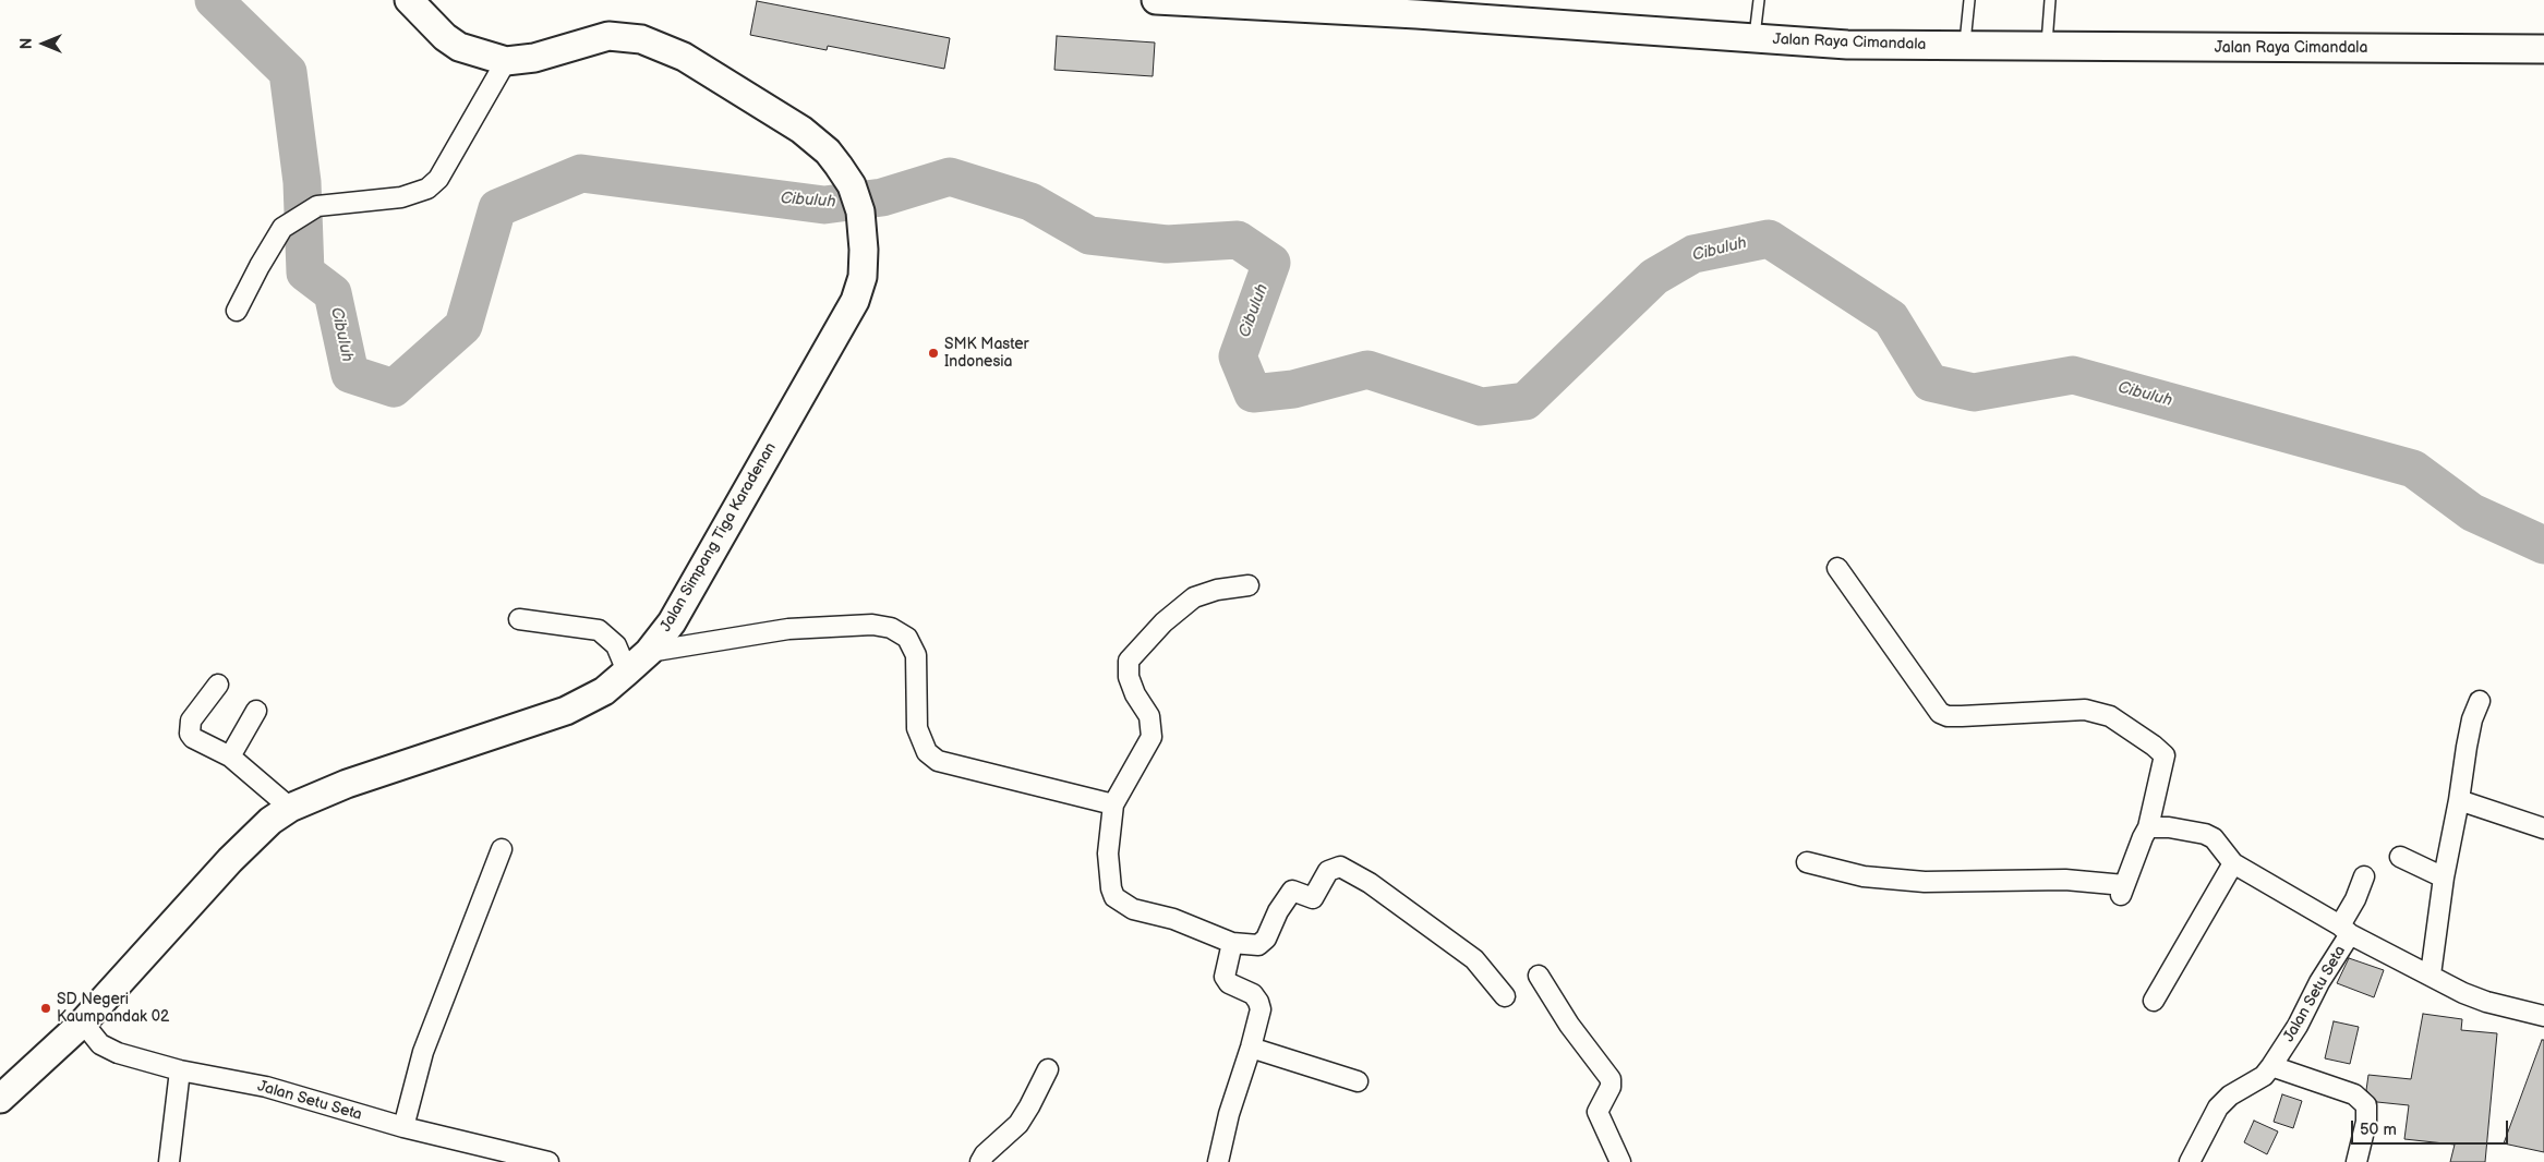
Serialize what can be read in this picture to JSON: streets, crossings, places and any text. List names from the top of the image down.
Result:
{
  "streets": {
    "street": ["Jalan Raya Cimandala", "Jalan Simpang Tiga Karadenan", "Jalan Setu Seta"]
  },
  "crossings": [
    ["Jalan Simpang Tiga Karadenan", "Jalan Setu Seta"]
  ],
  "water": ["Cibuluh"],
  "places": ["SMK Master Indonesia", "SD Negeri Kaumpandak 02"],
  "scale_bar": "50 m",
  "north": "left"
}
